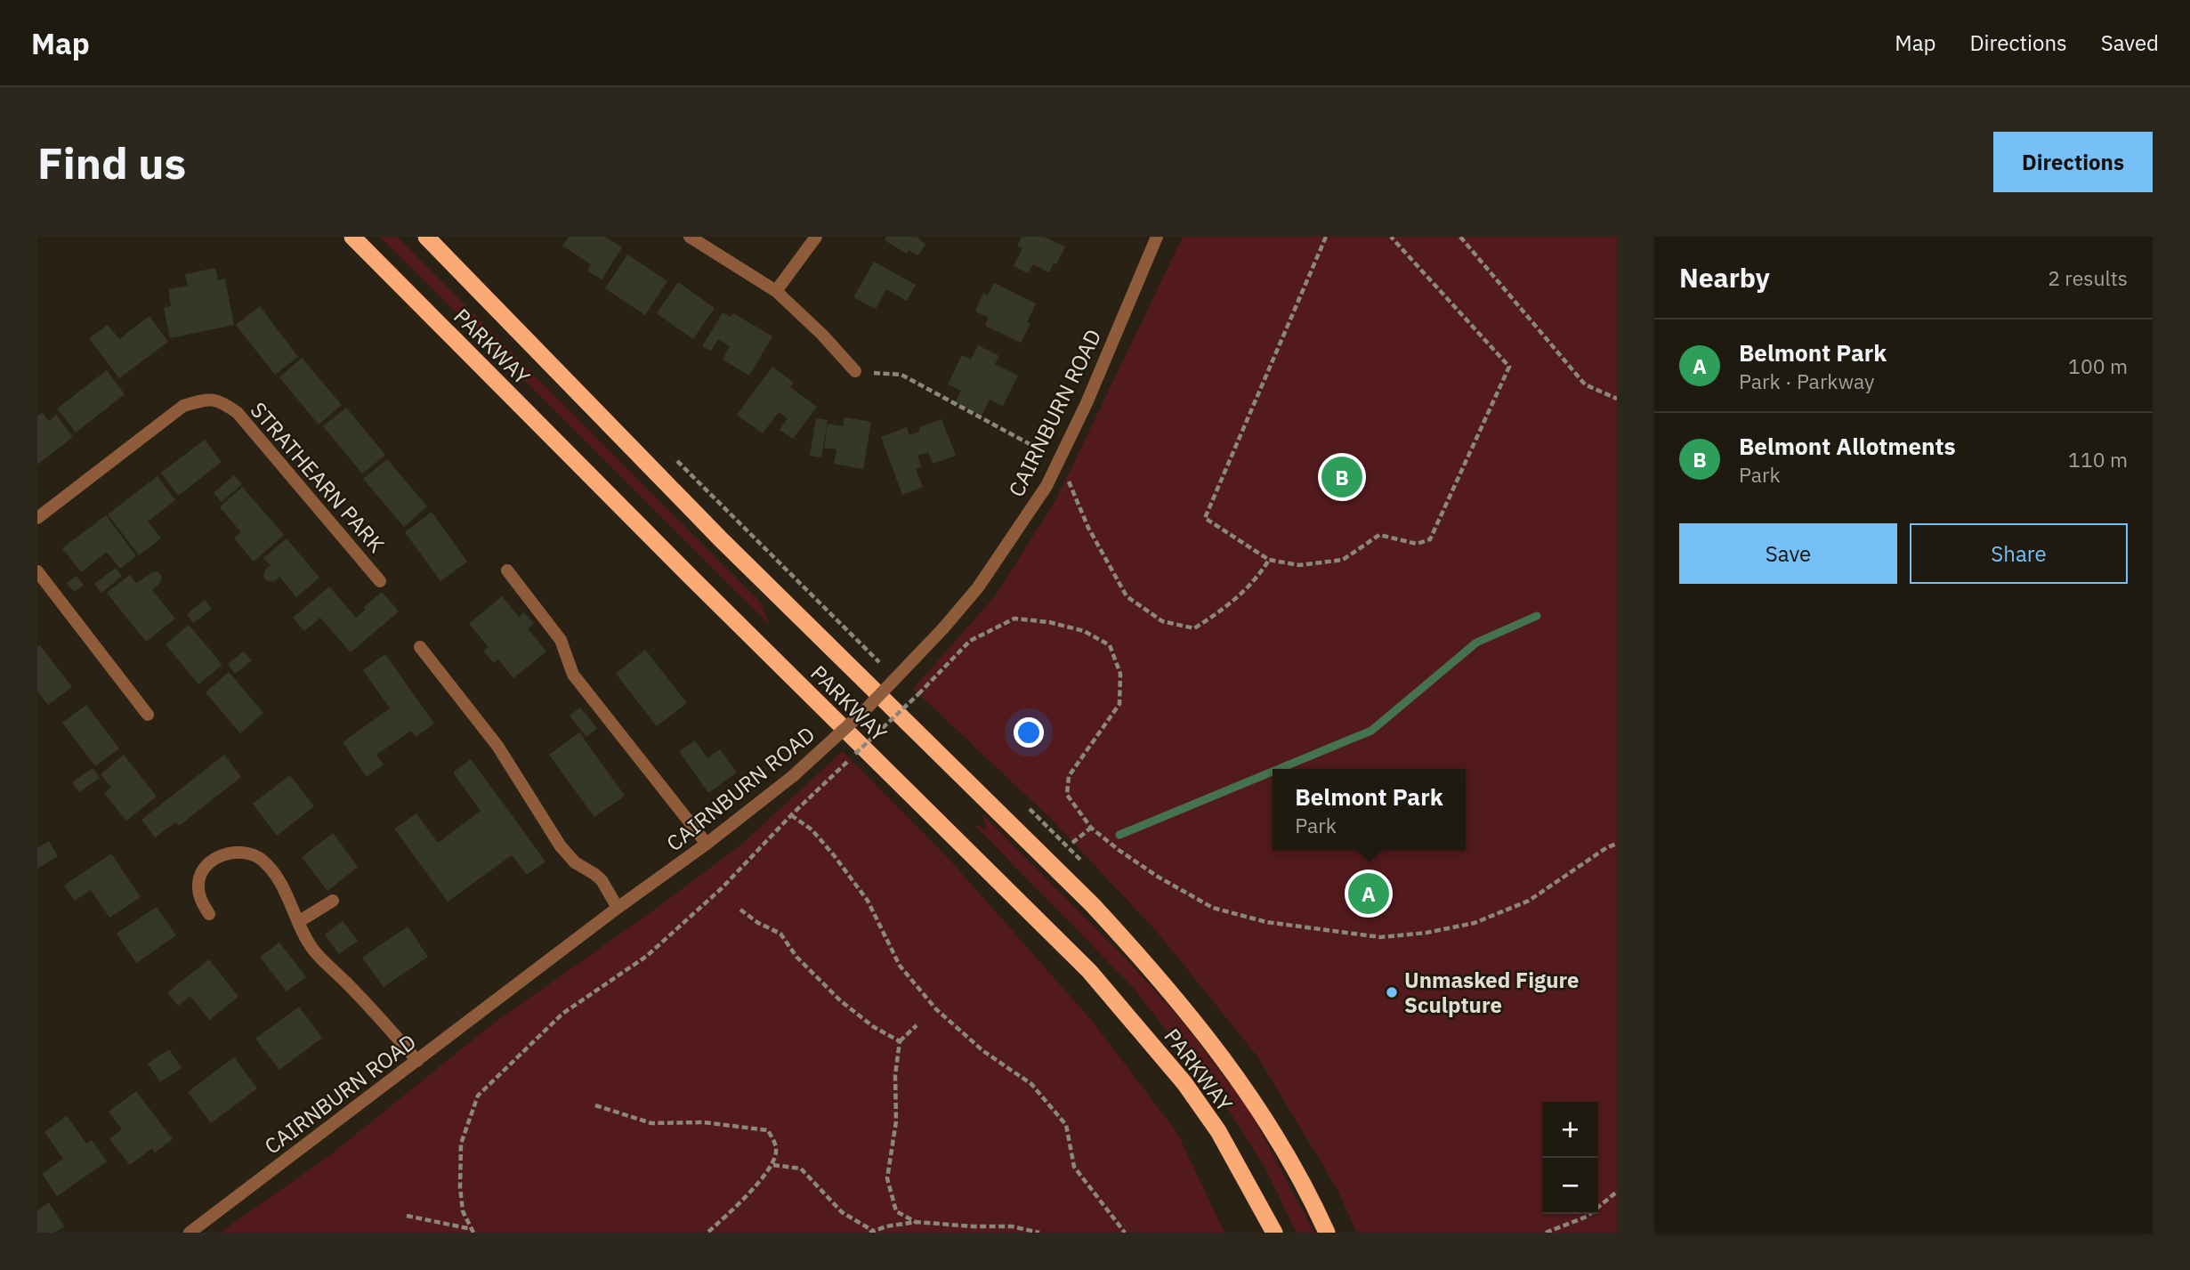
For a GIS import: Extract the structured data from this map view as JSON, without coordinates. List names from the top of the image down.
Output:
{
  "streets": {
    "highway": ["PARKWAY"],
    "street": ["CAIRNBURN ROAD", "STRATHEARN PARK"]
  },
  "places": ["Unmasked Figure Sculpture"],
  "page": {
    "header": "Map",
    "nav": ["Map", "Directions", "Saved"],
    "buttons": [
      "Directions",
      ["Save", "Share"]
    ],
    "title": "Find us",
    "heading": ["Nearby", "2 results"],
    "list": [
      {
        "mark": "A",
        "name": "Belmont Park",
        "note": "Park · Parkway",
        "value": "100 m"
      },
      {
        "mark": "B",
        "name": "Belmont Allotments",
        "note": "Park",
        "value": "110 m"
      }
    ],
    "pins": ["B", "A"],
    "popup": ["Belmont Park", "Park"],
    "map_buttons": ["+", "−"]
  }
}
